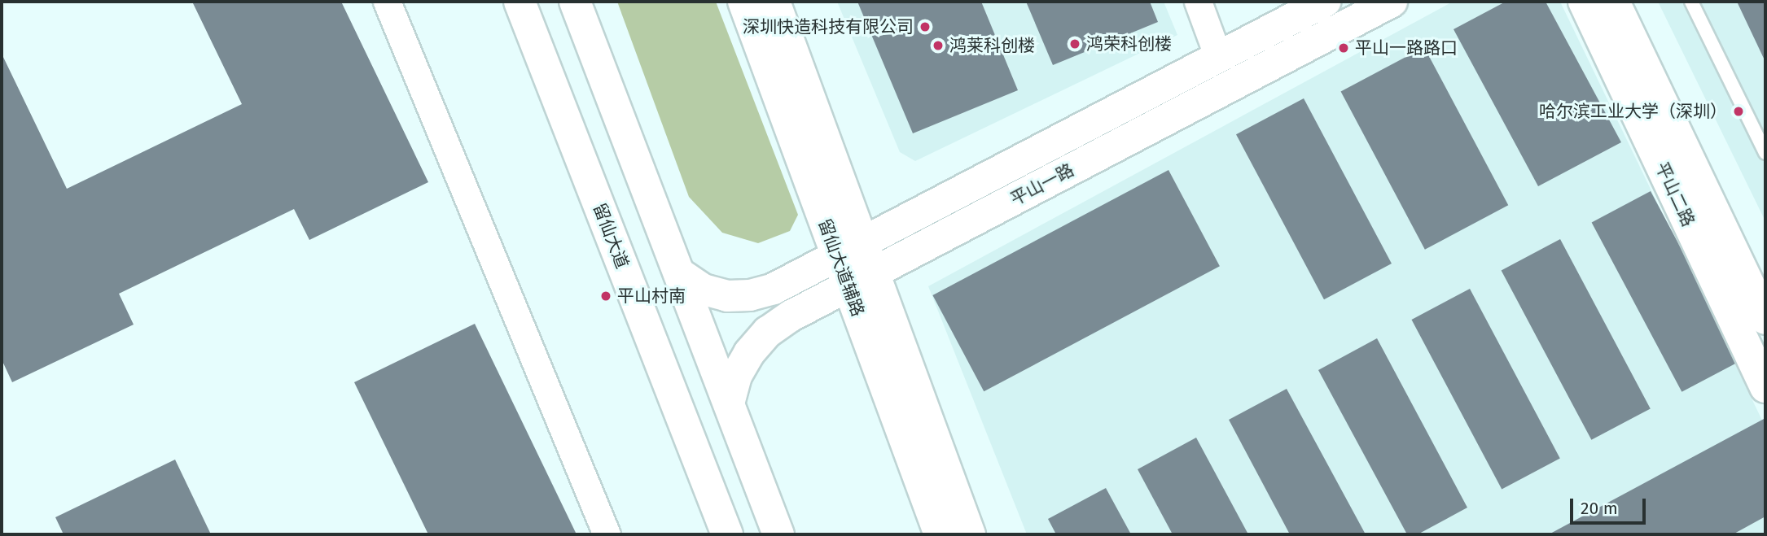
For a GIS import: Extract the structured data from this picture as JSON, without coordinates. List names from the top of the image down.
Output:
{
  "streets": {
    "main road": [
      "平山一路",
      "平山二路",
      "留仙大道",
      "留仙大道辅路"
    ]
  },
  "crossings": [
    ["平山一路", "留仙大道辅路"]
  ],
  "places": [
    "深圳快造科技有限公司",
    "鸿荣科创楼",
    "鸿莱科创楼",
    "平山一路路口",
    "哈尔滨工业大学（深圳）",
    "平山村南"
  ],
  "scale_bar": "20 m"
}
